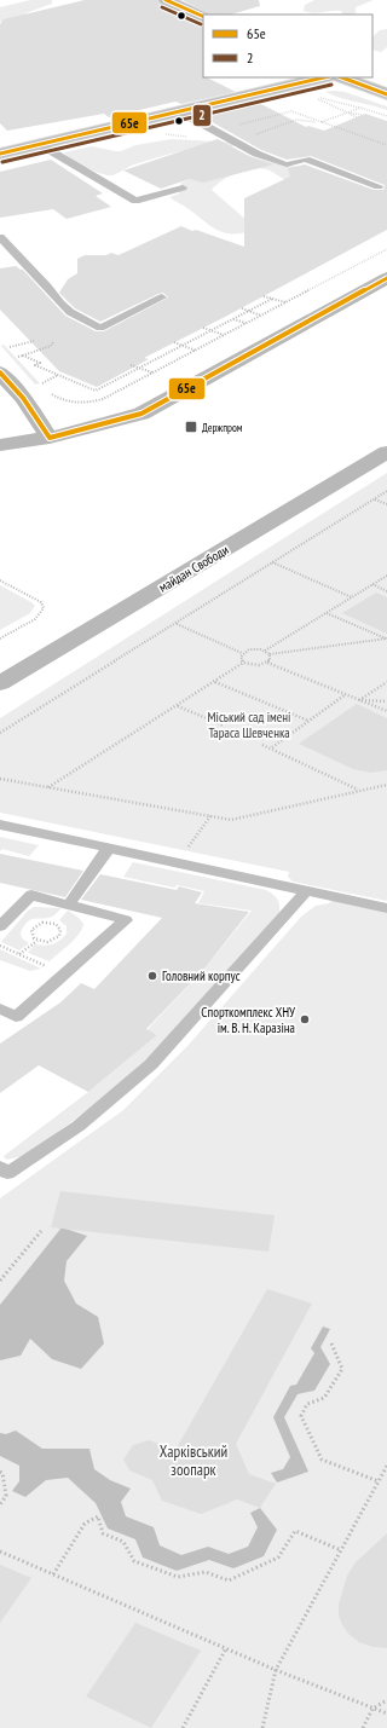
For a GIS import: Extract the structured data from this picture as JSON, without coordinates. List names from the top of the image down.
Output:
{
  "streets": {
    "main road": ["майдан Свободи"]
  },
  "parks": ["Міський сад імені Тараса Шевченка", "Харківський зоопарк"],
  "places": {
    "transit": ["Держпром"],
    "other": ["Головний корпус", "Спорткомплекс ХНУ ім. В. Н. Каразіна"]
  },
  "lines": ["transit line 65е", "transit line 2"],
  "legend": ["65е", "2"]
}
